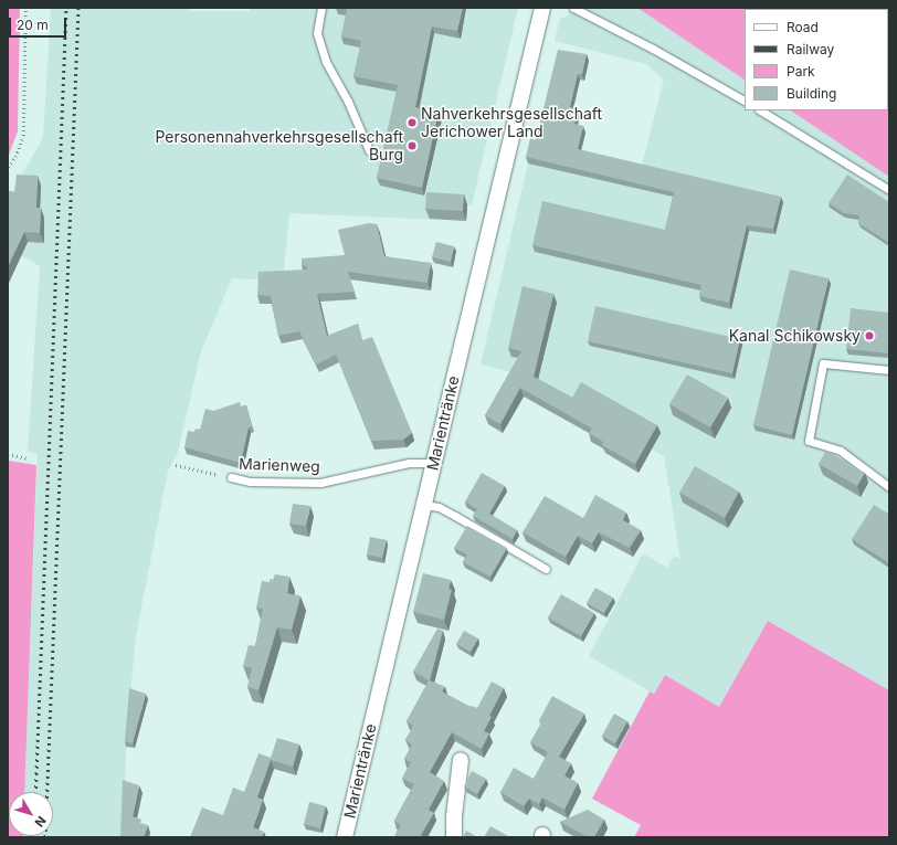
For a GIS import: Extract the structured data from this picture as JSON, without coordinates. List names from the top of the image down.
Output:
{
  "streets": {
    "street": ["Marientränke"],
    "lane": ["Marienweg"]
  },
  "crossings": [
    ["Marientränke", "Marienweg"]
  ],
  "places": ["Nahverkehrsgesellschaft Jerichower Land", "Personennahverkehrsgesellschaft Burg", "Kanal Schikowsky"],
  "legend": [
    "Road",
    "Railway",
    "Park",
    "Building"
  ],
  "scale_bar": "20 m",
  "north": "bottom right"
}
